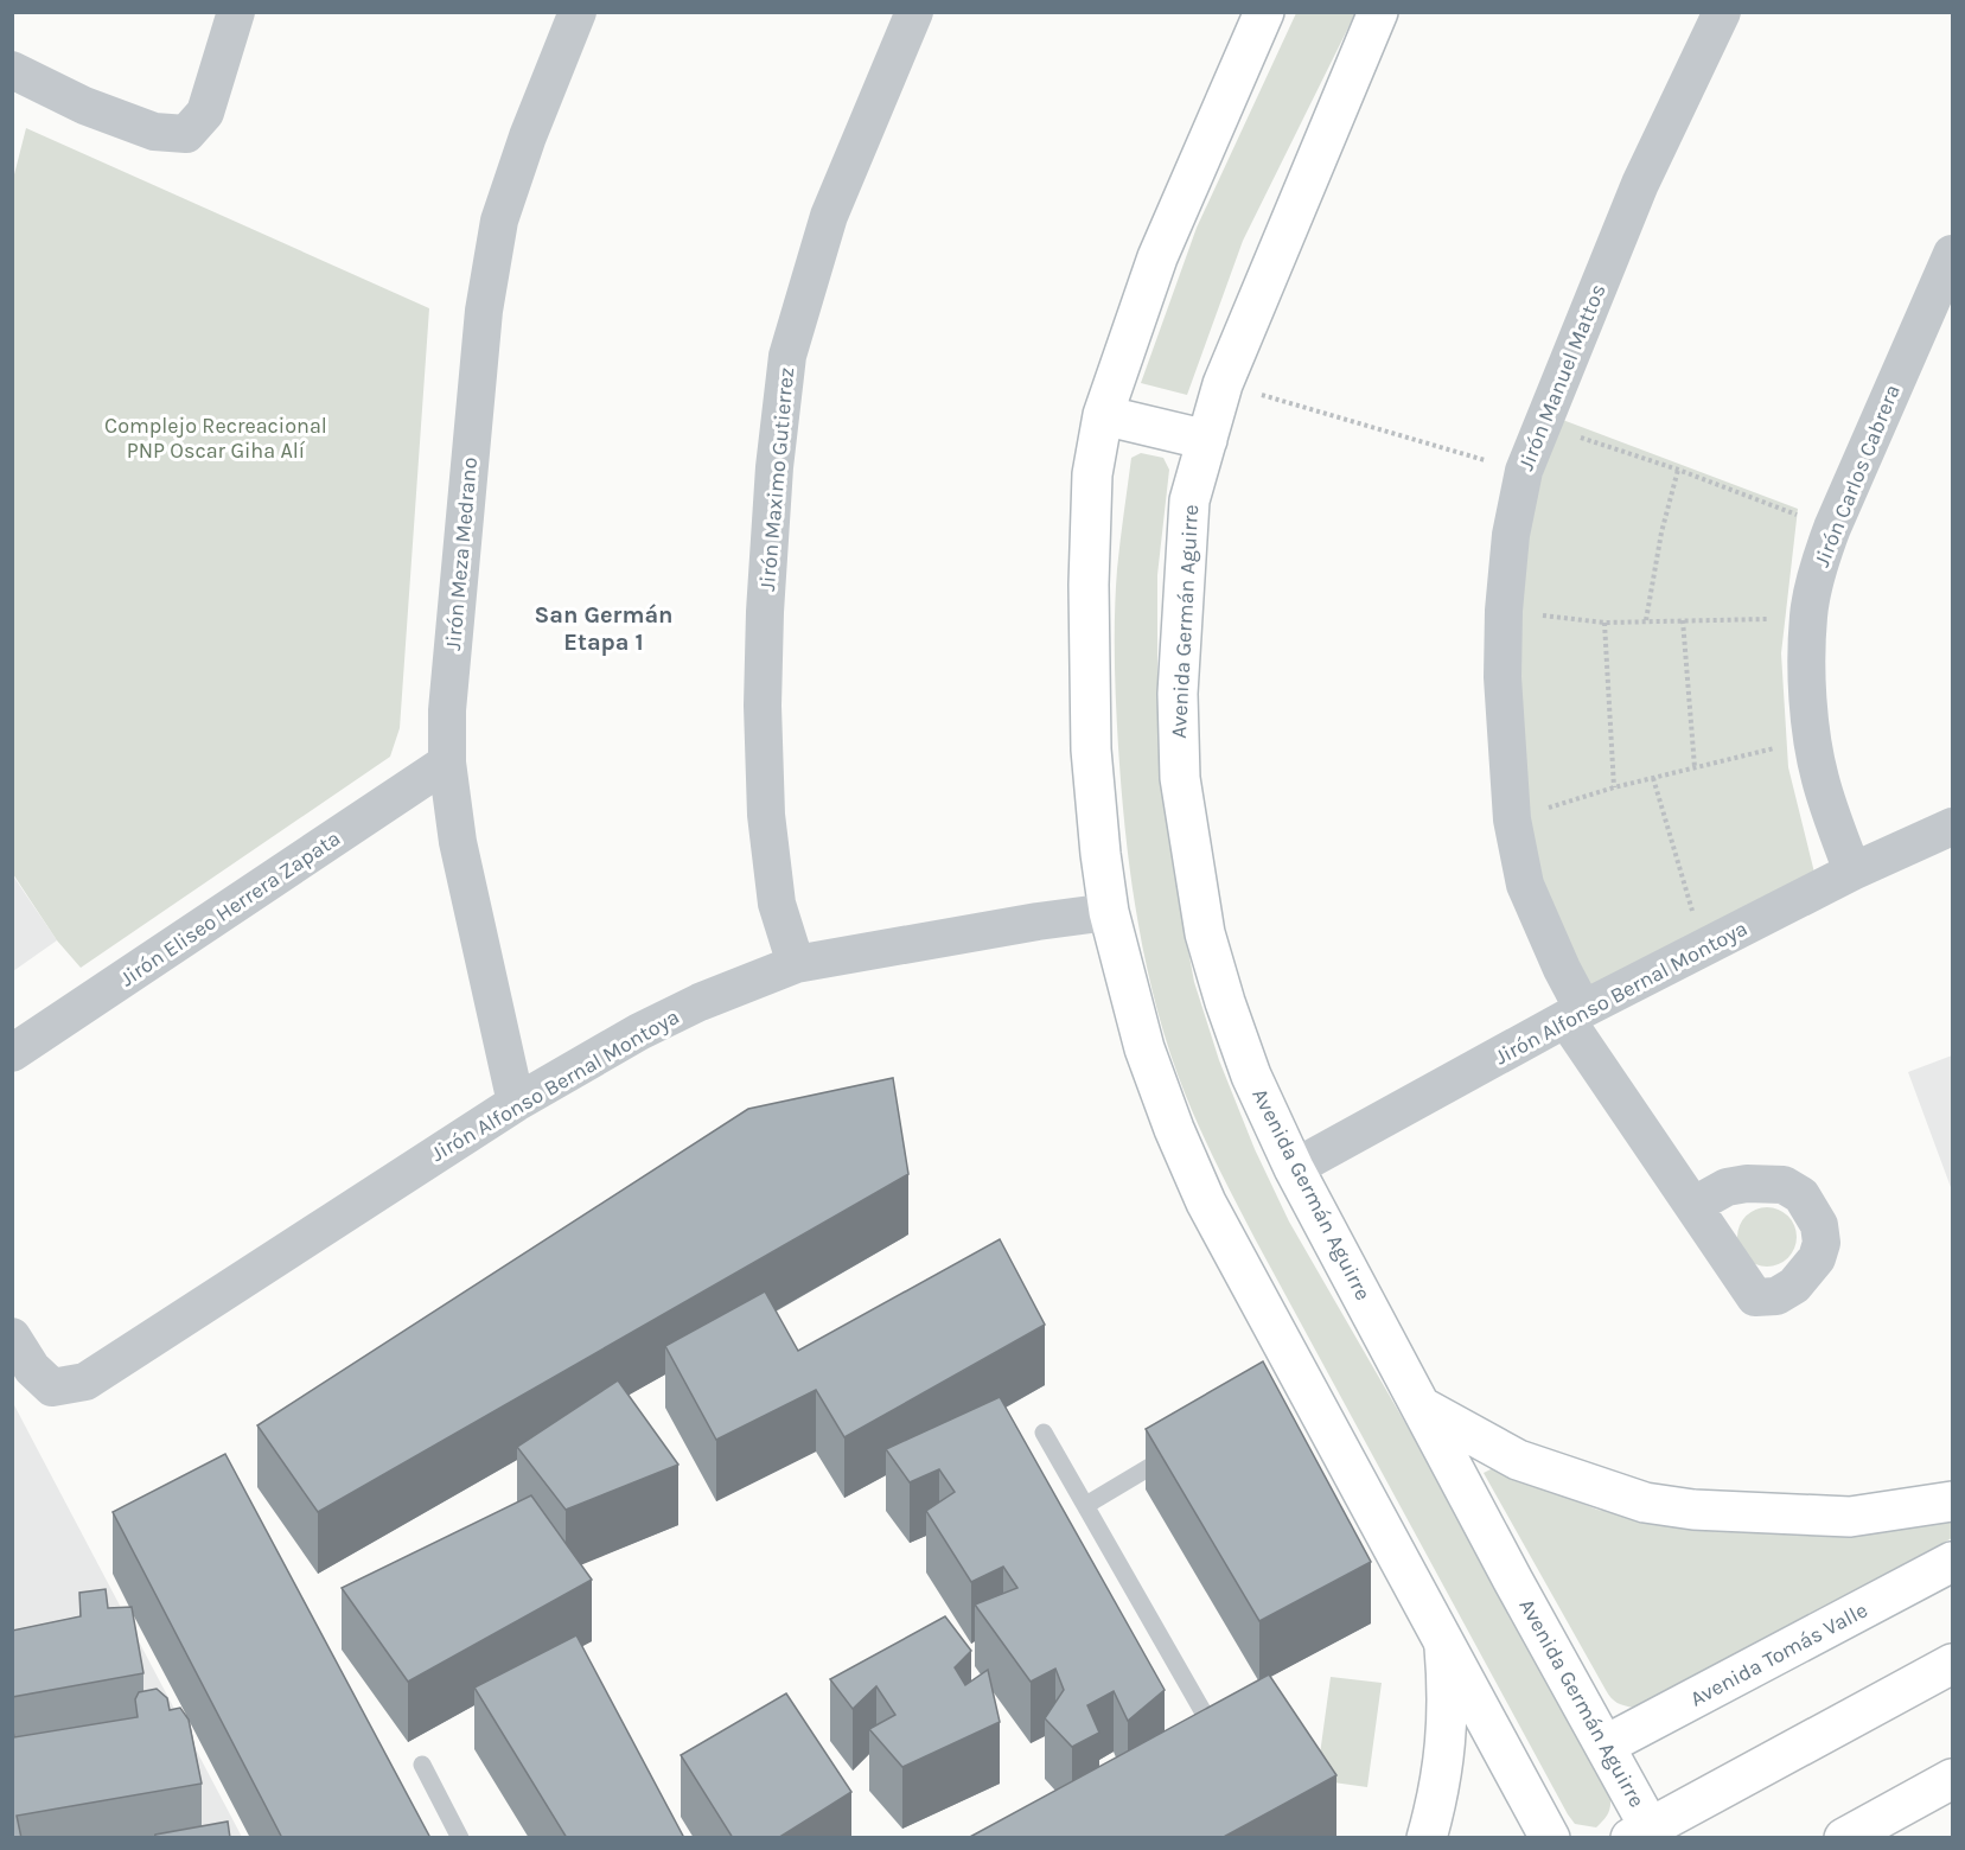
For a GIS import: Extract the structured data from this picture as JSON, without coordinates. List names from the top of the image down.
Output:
{
  "streets": {
    "main road": ["Avenida Germán Aguirre", "Avenida Tomás Valle"],
    "street": [
      "Jirón Manuel Mattos",
      "Jirón Carlos Cabrera",
      "Jirón Maximo Gutierrez",
      "Jirón Meza Medrano",
      "Jirón Eliseo Herrera Zapata",
      "Jirón Alfonso Bernal Montoya"
    ]
  },
  "crossings": [
    ["Jirón Manuel Mattos", "Jirón Alfonso Bernal Montoya"],
    ["Jirón Carlos Cabrera", "Jirón Alfonso Bernal Montoya"],
    ["Jirón Maximo Gutierrez", "Jirón Alfonso Bernal Montoya"],
    ["Jirón Meza Medrano", "Jirón Eliseo Herrera Zapata"],
    ["Jirón Meza Medrano", "Jirón Alfonso Bernal Montoya"],
    ["Avenida Germán Aguirre", "Jirón Alfonso Bernal Montoya"],
    ["Avenida Germán Aguirre", "Avenida Tomás Valle"]
  ],
  "districts": ["San Germán Etapa 1"],
  "parks": ["Complejo Recreacional PNP Oscar Giha Alí"]
}
